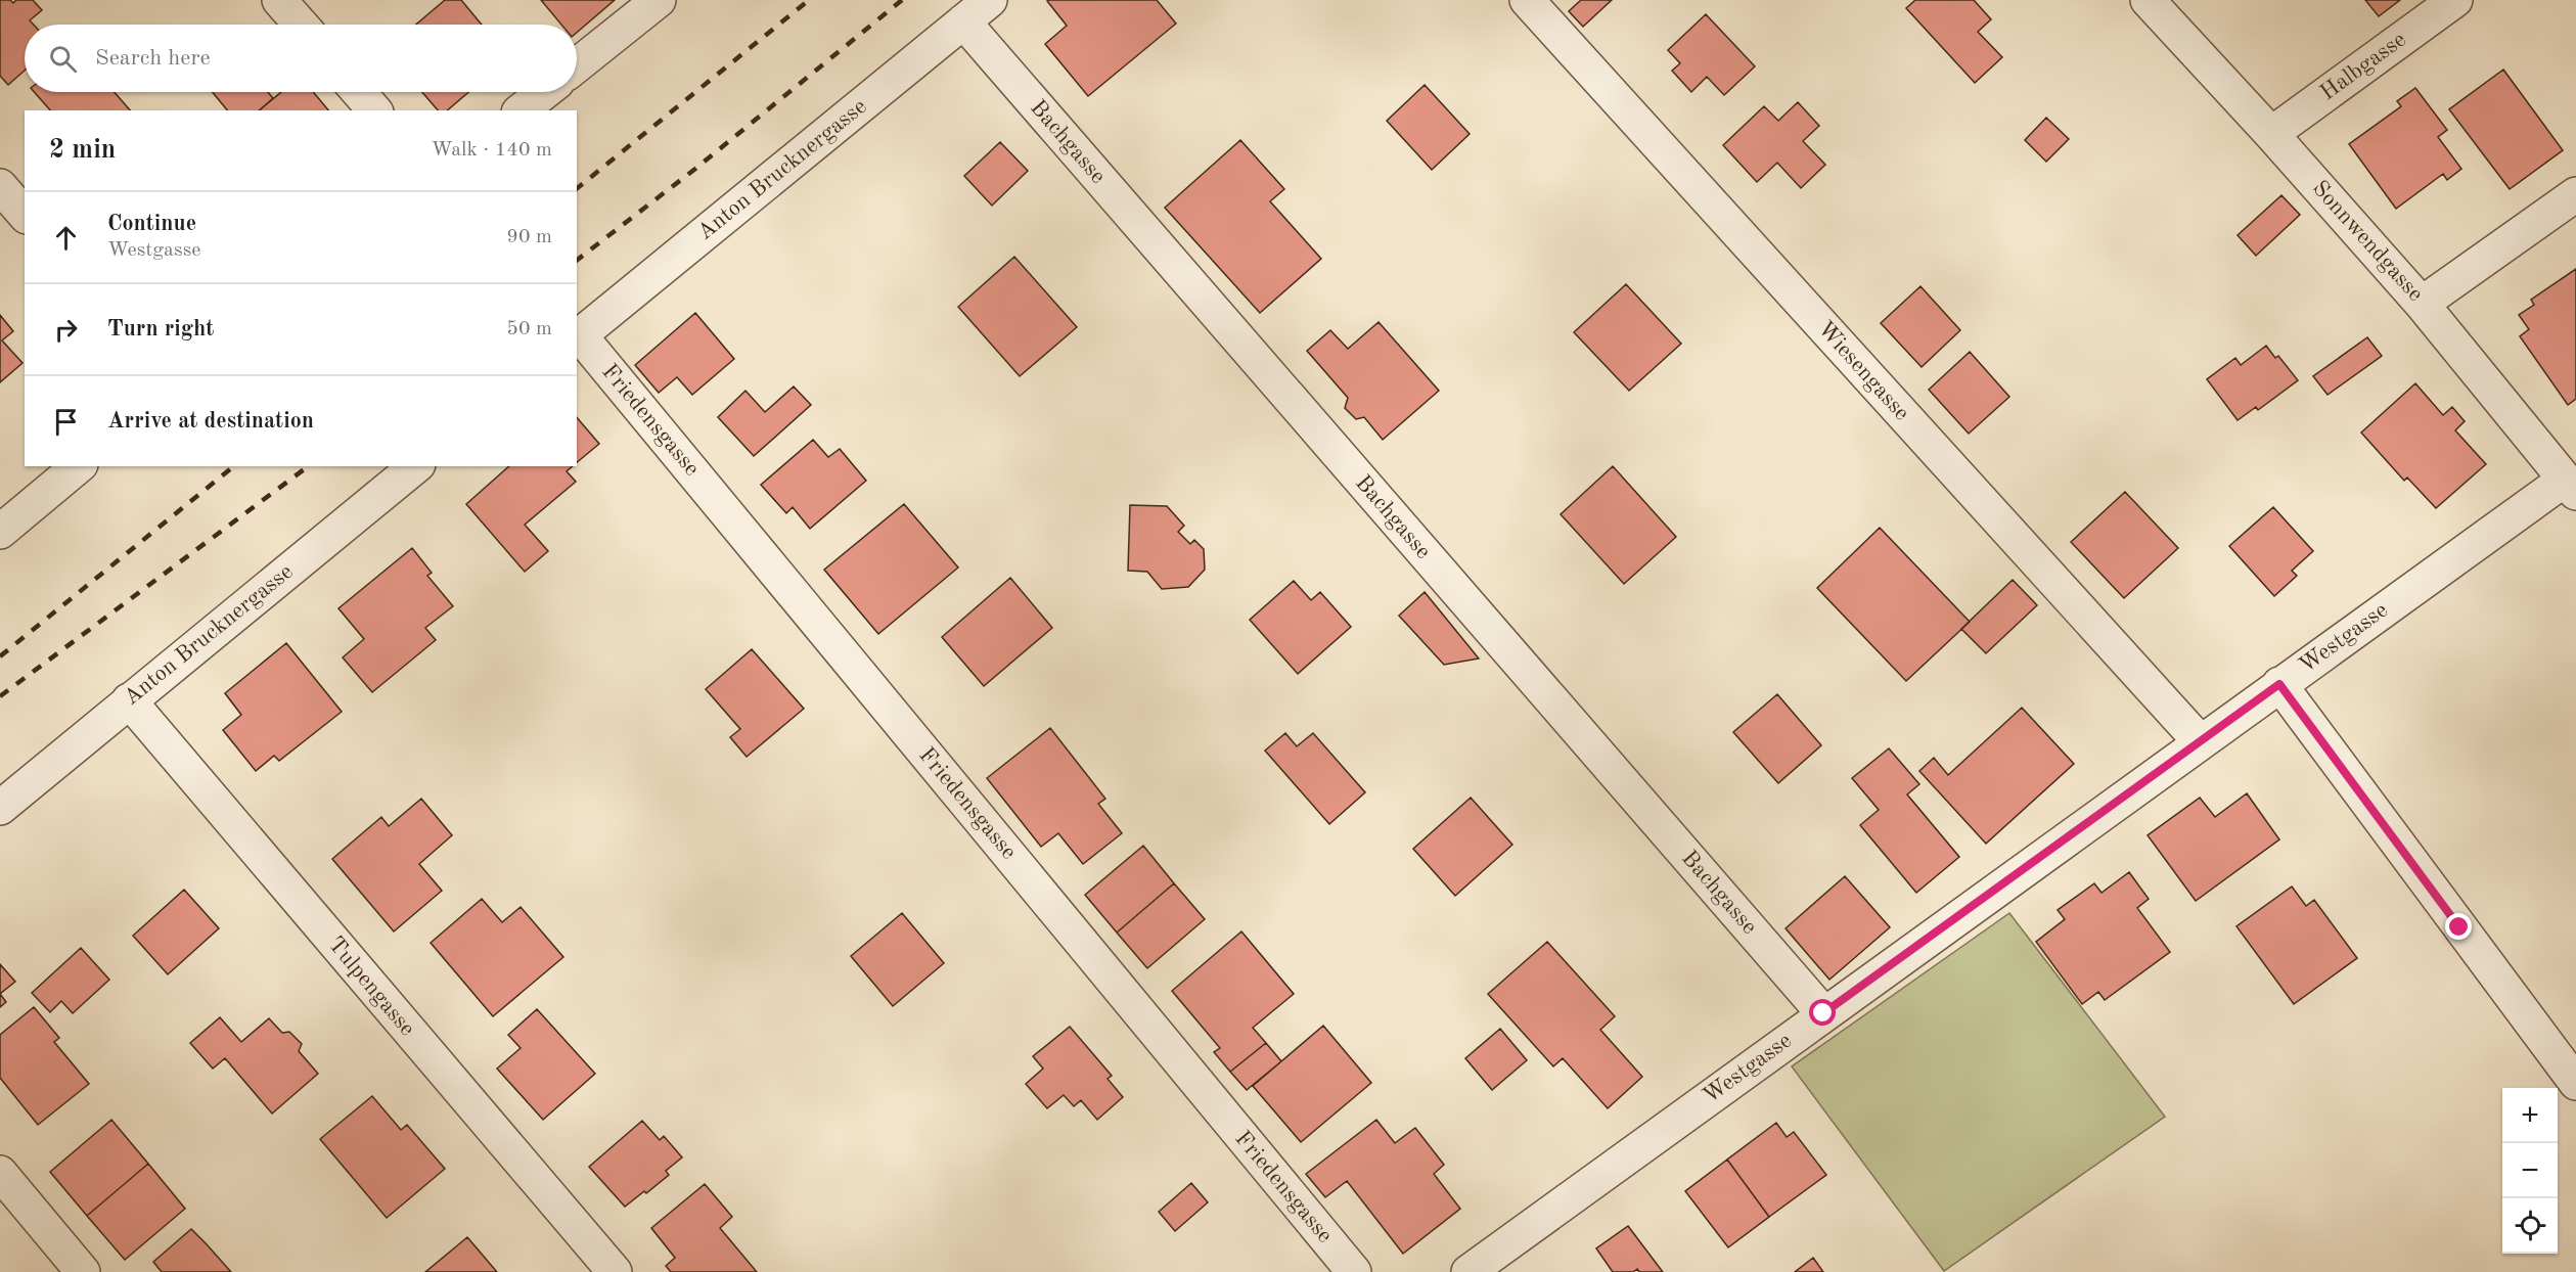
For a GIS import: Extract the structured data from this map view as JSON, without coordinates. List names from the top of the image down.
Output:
{
  "streets": {
    "street": [
      "Halbgasse",
      "Bachgasse",
      "Anton Brucknergasse",
      "Sonnwendgasse",
      "Wiesengasse",
      "Friedensgasse",
      "Westgasse",
      "Tulpengasse"
    ]
  },
  "crossings": [
    ["Halbgasse", "Sonnwendgasse"],
    ["Bachgasse", "Anton Brucknergasse"],
    ["Bachgasse", "Westgasse"],
    ["Anton Brucknergasse", "Friedensgasse"],
    ["Anton Brucknergasse", "Tulpengasse"],
    ["Sonnwendgasse", "Westgasse"],
    ["Wiesengasse", "Westgasse"]
  ],
  "page": {
    "search": "Search here",
    "heading": ["2 min", "Walk · 140 m"],
    "list": [
      ["Continue", "Westgasse", "90 m"],
      ["Turn right", "50 m"],
      "Arrive at destination"
    ],
    "map_buttons": ["+", "−"]
  }
}
